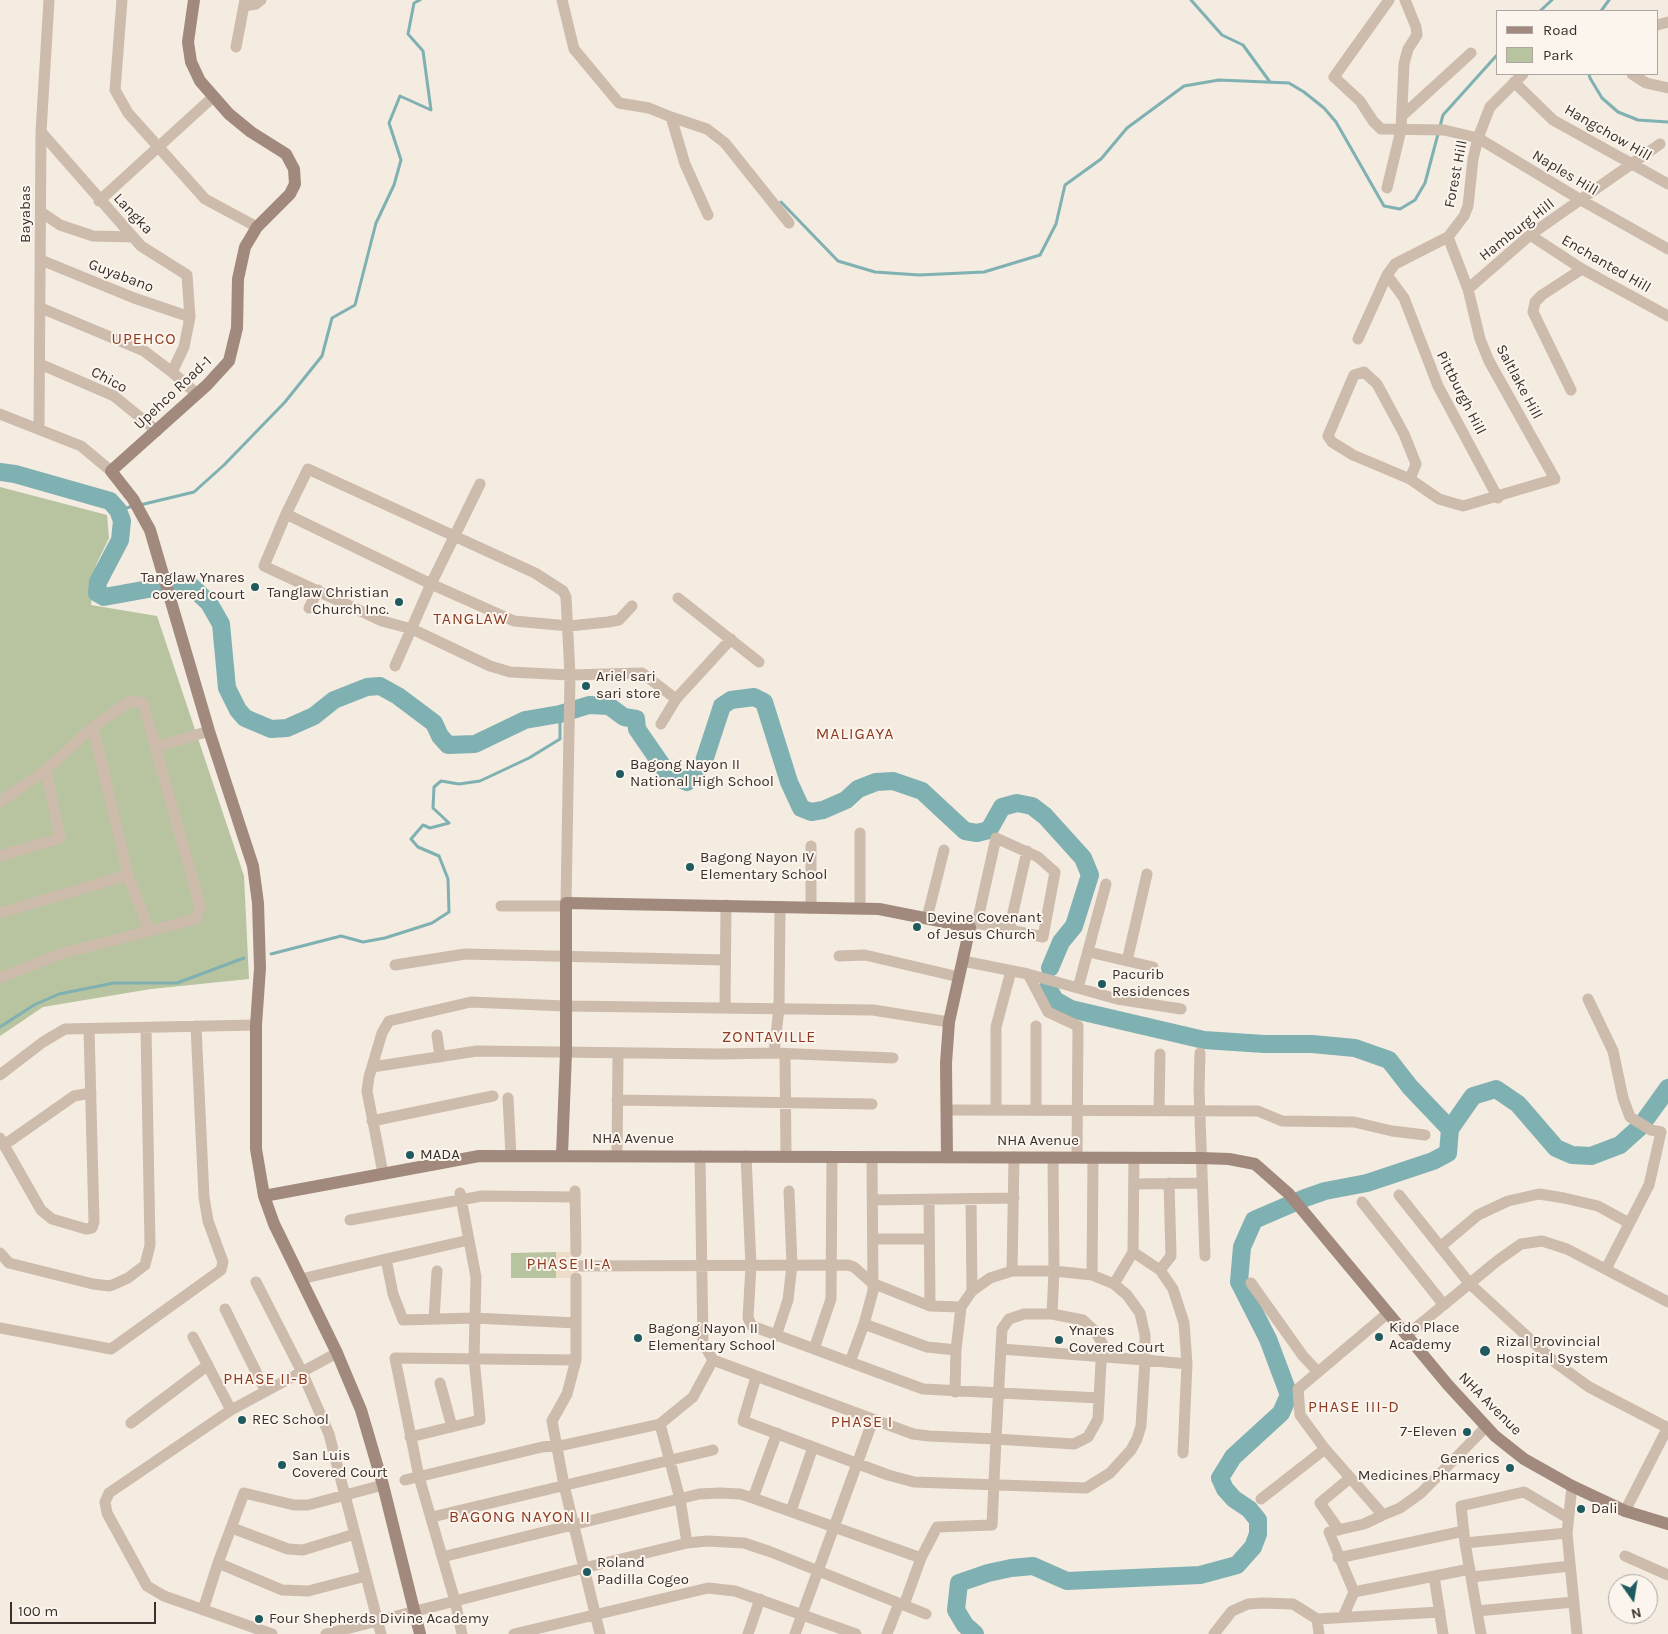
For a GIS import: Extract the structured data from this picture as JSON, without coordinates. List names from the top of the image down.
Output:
{
  "streets": {
    "street": [
      "Hangchow Hill",
      "Naples Hill",
      "Forest Hill",
      "Bayabas",
      "Langka",
      "Hamburg Hill",
      "Enchanted Hill",
      "Guyabano",
      "Chico",
      "Saltlake Hill",
      "Upehco Road-1",
      "Pittburgh Hill",
      "NHA Avenue"
    ]
  },
  "crossings": [
    ["Hangchow Hill", "Forest Hill"],
    ["Hangchow Hill", "Hamburg Hill"],
    ["Naples Hill", "Forest Hill"],
    ["Naples Hill", "Hamburg Hill"],
    ["Forest Hill", "Saltlake Hill"],
    ["Forest Hill", "Pittburgh Hill"],
    ["Bayabas", "Langka"],
    ["Bayabas", "Guyabano"],
    ["Bayabas", "Chico"],
    ["Langka", "Guyabano"],
    ["Hamburg Hill", "Enchanted Hill"],
    ["Hamburg Hill", "Saltlake Hill"],
    ["Chico", "Upehco Road-1"],
    ["Saltlake Hill", "Pittburgh Hill"]
  ],
  "districts": [
    "UPEHCO",
    "TANGLAW",
    "MALIGAYA",
    "ZONTAVILLE",
    "PHASE II-A",
    "PHASE II-B",
    "PHASE III-D",
    "PHASE I",
    "BAGONG NAYON II"
  ],
  "places": [
    "Tanglaw Ynares covered court",
    "Tanglaw Christian Church Inc.",
    "Ariel sari sari store",
    "Bagong Nayon II National High School",
    "Bagong Nayon IV Elementary School",
    "Devine Covenant of Jesus Church",
    "Pacurib Residences",
    "MADA",
    "Kido Place Academy",
    "Bagong Nayon II Elementary School",
    "Ynares Covered Court",
    "Rizal Provincial Hospital System",
    "REC School",
    "7-Eleven",
    "San Luis Covered Court",
    "Generics Medicines Pharmacy",
    "Dali",
    "Roland Padilla Cogeo",
    "Four Shepherds Divine Academy"
  ],
  "legend": ["Road", "Park"],
  "scale_bar": "100 m",
  "north": "bottom"
}
